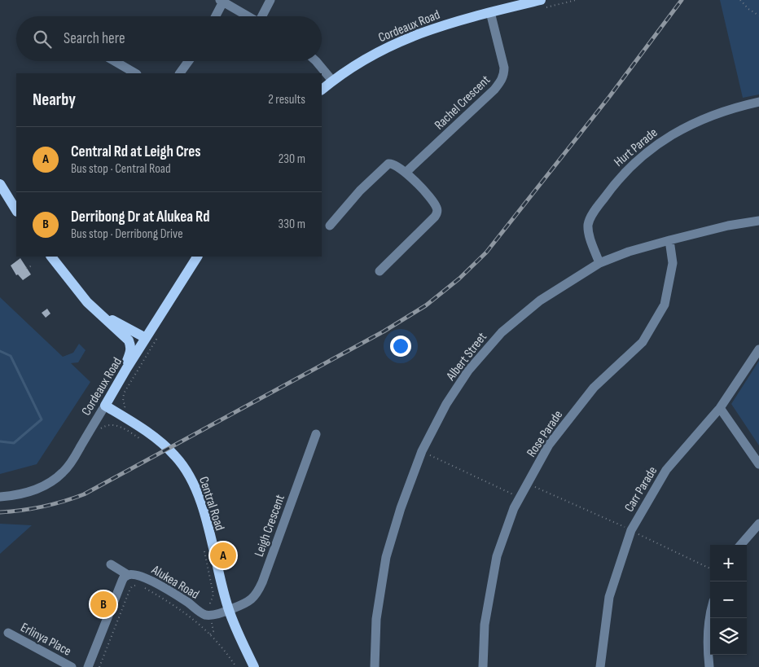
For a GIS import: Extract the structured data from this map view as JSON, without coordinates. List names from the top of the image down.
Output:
{
  "streets": {
    "main road": ["Cordeaux Road", "Central Road"],
    "street": [
      "Rachel Crescent",
      "Hurt Parade",
      "Albert Street",
      "Rose Parade",
      "Carr Parade",
      "Leigh Crescent",
      "Alukea Road",
      "Erlinya Place"
    ]
  },
  "crossings": [
    ["Cordeaux Road", "Rachel Crescent"],
    ["Cordeaux Road", "Central Road"],
    ["Hurt Parade", "Albert Street"],
    ["Albert Street", "Rose Parade"],
    ["Central Road", "Leigh Crescent"]
  ],
  "page": {
    "search": "Search here",
    "heading": ["Nearby", "2 results"],
    "list": [
      {
        "mark": "A",
        "name": "Central Rd at Leigh Cres",
        "note": "Bus stop · Central Road",
        "value": "230 m"
      },
      {
        "mark": "B",
        "name": "Derribong Dr at Alukea Rd",
        "note": "Bus stop · Derribong Drive",
        "value": "330 m"
      }
    ],
    "pins": ["A", "B"],
    "map_buttons": ["+", "−"]
  }
}
